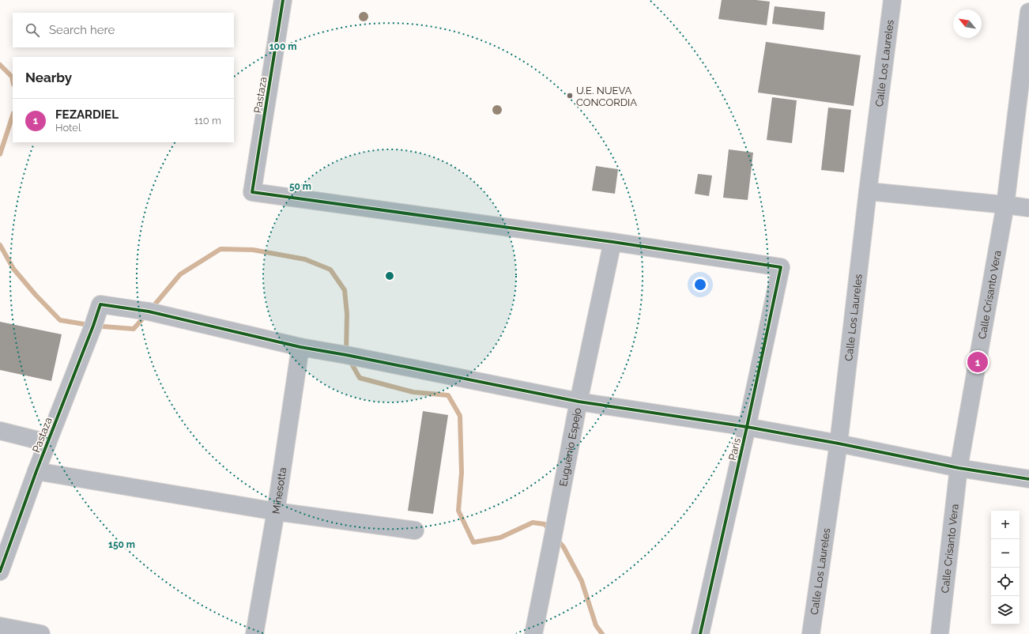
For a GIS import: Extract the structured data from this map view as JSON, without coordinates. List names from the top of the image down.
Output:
{
  "streets": {
    "street": [
      "Calle Los Laureles",
      "Pastaza",
      "Calle Crisanto Vera",
      "Euguenio Espejo",
      "Paris",
      "Minesotta"
    ]
  },
  "crossings": [
    ["Pastaza", "Euguenio Espejo"],
    ["Pastaza", "Paris"],
    ["Pastaza", "Minesotta"],
    ["Euguenio Espejo", "Paris"]
  ],
  "places": ["U.E. NUEVA CONCORDIA"],
  "north": "top left",
  "page": {
    "search": "Search here",
    "heading": "Nearby",
    "list": [
      {
        "mark": "1",
        "name": "FEZARDIEL",
        "note": "Hotel",
        "value": "110 m"
      }
    ],
    "pins": "1",
    "map_buttons": ["+", "−"]
  },
  "rings": ["100 m", "50 m", "150 m"]
}
